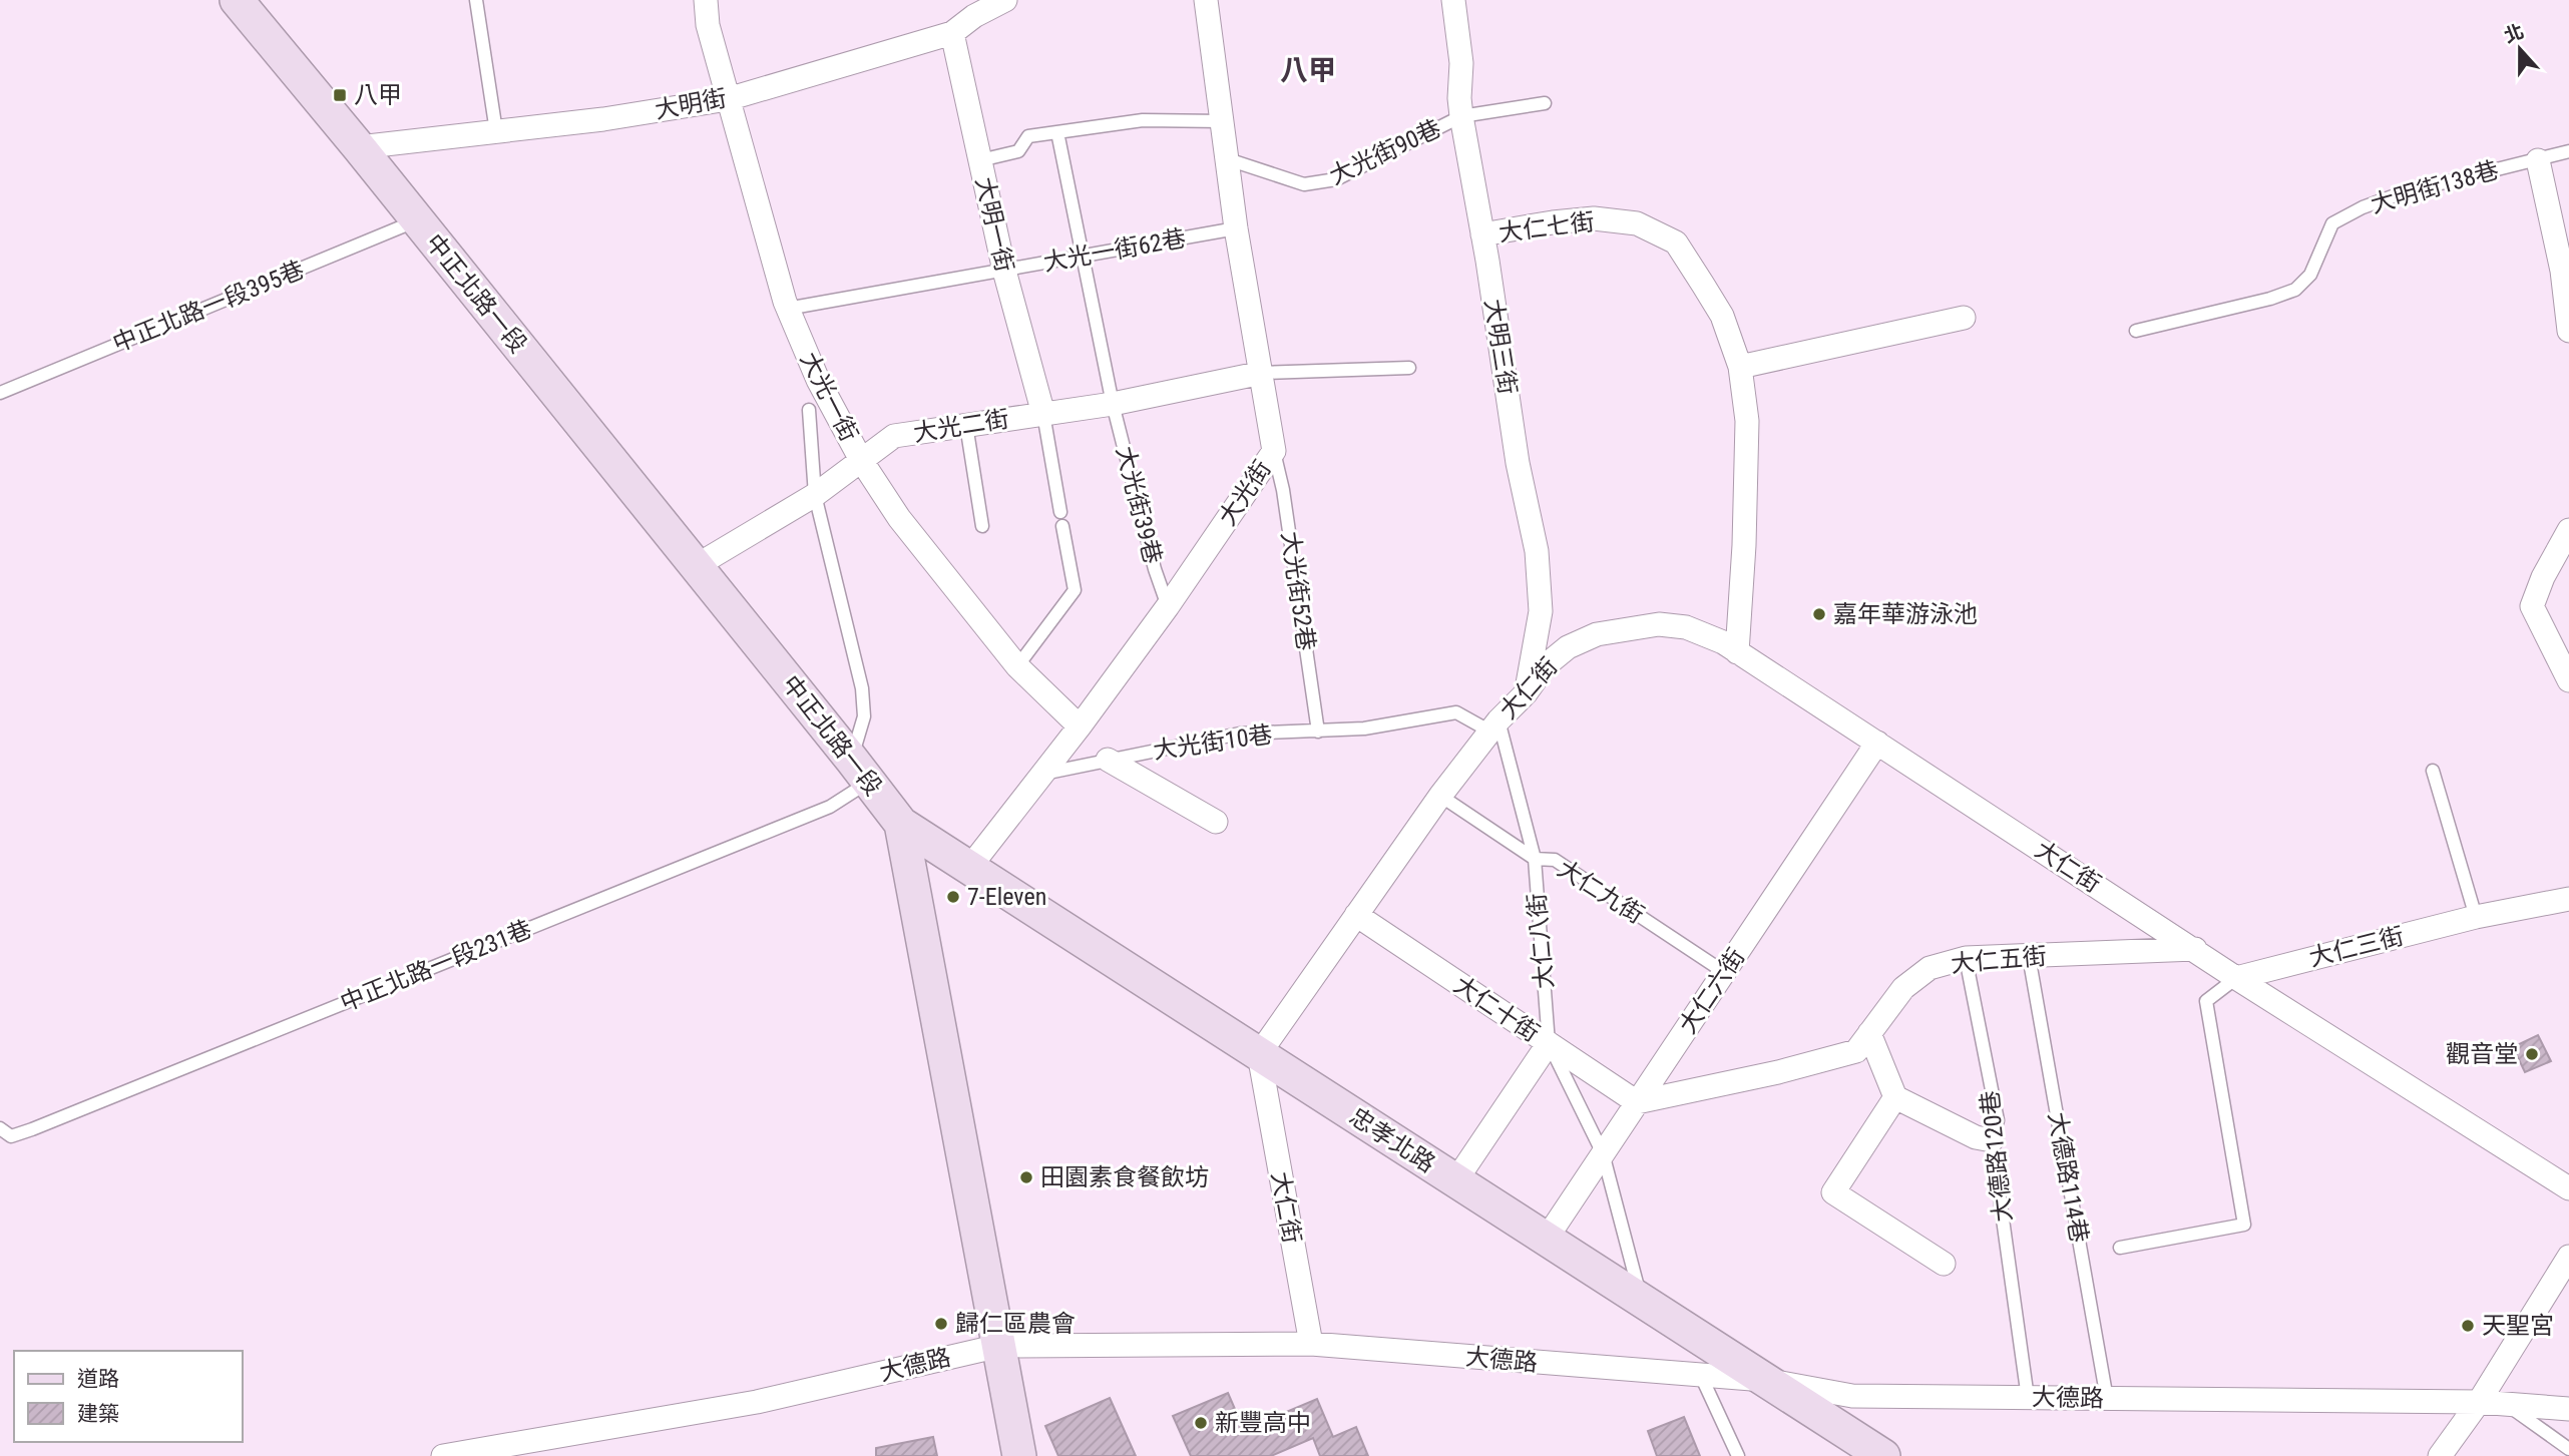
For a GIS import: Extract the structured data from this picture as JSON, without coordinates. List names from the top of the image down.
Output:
{
  "streets": {
    "main road": ["中正北路一段", "忠孝北路"],
    "street": [
      "大明街",
      "大明一街",
      "大仁七街",
      "大明三街",
      "大光一街",
      "大光二街",
      "大光街",
      "大仁街",
      "大光街10巷",
      "大仁三街",
      "大仁五街",
      "大仁六街",
      "大仁十街",
      "大德路"
    ],
    "lane": [
      "大光街90巷",
      "大明街138巷",
      "大光一街62巷",
      "中正北路一段395巷",
      "大光街39巷",
      "大光街52巷",
      "大仁九街",
      "大仁八街",
      "中正北路一段231巷",
      "大德路120巷",
      "大德路114巷"
    ]
  },
  "crossings": [
    ["大明街", "大明一街"],
    ["大明街", "中正北路一段"],
    ["大明街", "大光一街"],
    ["大光街90巷", "大明三街"],
    ["大光街90巷", "大光街"],
    ["大明一街", "大光一街62巷"],
    ["大明一街", "大光二街"],
    ["大仁七街", "大明三街"],
    ["大仁七街", "大仁街"],
    ["大光一街62巷", "大光一街"],
    ["大光一街62巷", "大光街"],
    ["大光一街62巷", "大光街39巷"],
    ["中正北路一段", "中正北路一段395巷"],
    ["中正北路一段", "大光二街"],
    ["中正北路一段", "中正北路一段231巷"],
    ["中正北路一段", "忠孝北路"],
    ["中正北路一段", "大德路"],
    ["大明三街", "大仁街"],
    ["大光一街", "大光二街"],
    ["大光一街", "大光街"],
    ["大光二街", "大光街"],
    ["大光二街", "大光街39巷"],
    ["大光街", "大光街39巷"],
    ["大光街", "大光街52巷"],
    ["大光街", "大光街10巷"],
    ["大光街", "忠孝北路"],
    ["大光街52巷", "大光街10巷"],
    ["大仁街", "大光街10巷"],
    ["大仁街", "大仁九街"],
    ["大仁街", "大仁八街"],
    ["大仁街", "大仁三街"],
    ["大仁街", "大仁五街"],
    ["大仁街", "大仁六街"],
    ["大仁街", "大仁十街"],
    ["大仁街", "忠孝北路"],
    ["大仁街", "大德路"],
    ["大光街10巷", "大仁八街"],
    ["大仁九街", "大仁八街"],
    ["大仁九街", "大仁六街"],
    ["大仁八街", "大仁六街"],
    ["大仁八街", "大仁十街"],
    ["大仁八街", "忠孝北路"],
    ["大仁五街", "大仁六街"],
    ["大仁五街", "大仁十街"],
    ["大仁五街", "大德路120巷"],
    ["大仁五街", "大德路114巷"],
    ["大仁六街", "大仁十街"],
    ["大仁六街", "忠孝北路"],
    ["忠孝北路", "大德路"],
    ["大德路120巷", "大德路"],
    ["大德路114巷", "大德路"]
  ],
  "districts": ["八甲"],
  "places": {
    "transit": ["八甲"],
    "other": [
      "嘉年華游泳池",
      "7-Eleven",
      "觀音堂",
      "田園素食餐飲坊",
      "歸仁區農會",
      "天聖宮",
      "新豐高中"
    ]
  },
  "legend": ["道路", "建築"],
  "north": "top"
}
